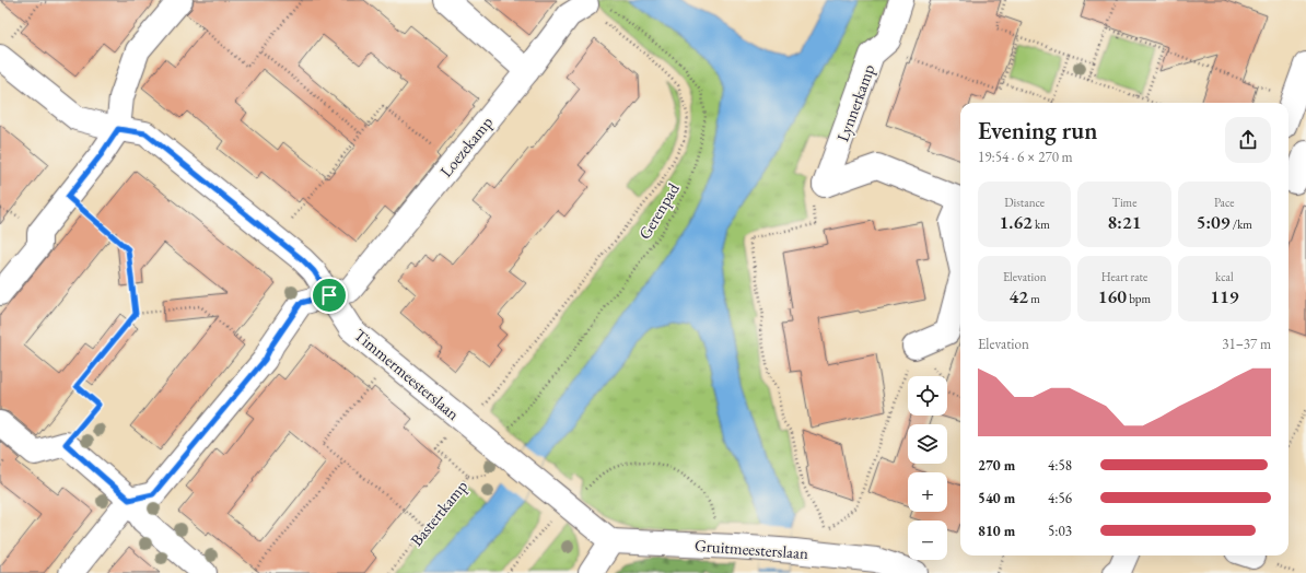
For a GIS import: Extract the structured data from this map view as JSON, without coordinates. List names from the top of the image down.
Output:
{
  "streets": {
    "street": [
      "Lynnerkamp",
      "Loezekamp",
      "Timmermeesterslaan",
      "Gruitmeesterslaan"
    ],
    "path": ["Gerenpad", "Bastertkamp"]
  },
  "crossings": [
    ["Loezekamp", "Gerenpad"],
    ["Loezekamp", "Timmermeesterslaan"],
    ["Gerenpad", "Timmermeesterslaan"],
    ["Gerenpad", "Bastertkamp"],
    ["Timmermeesterslaan", "Bastertkamp"],
    ["Timmermeesterslaan", "Gruitmeesterslaan"]
  ],
  "page": {
    "heading": ["Evening run", "19:54 · 6 × 270 m"],
    "stats": [
      ["Distance", "1.62 km"],
      ["Time", "8:21"],
      ["Pace", "5:09 /km"],
      ["Elevation", "42 m"],
      ["Heart rate", "160 bpm"],
      ["kcal", "119"]
    ],
    "chart": ["Elevation", "31–37 m"],
    "map_buttons": ["+", "−"],
    "list": [
      {
        "name": "270 m",
        "note": "4:58"
      },
      {
        "name": "540 m",
        "note": "4:56"
      },
      {
        "name": "810 m",
        "note": "5:03"
      }
    ]
  }
}
